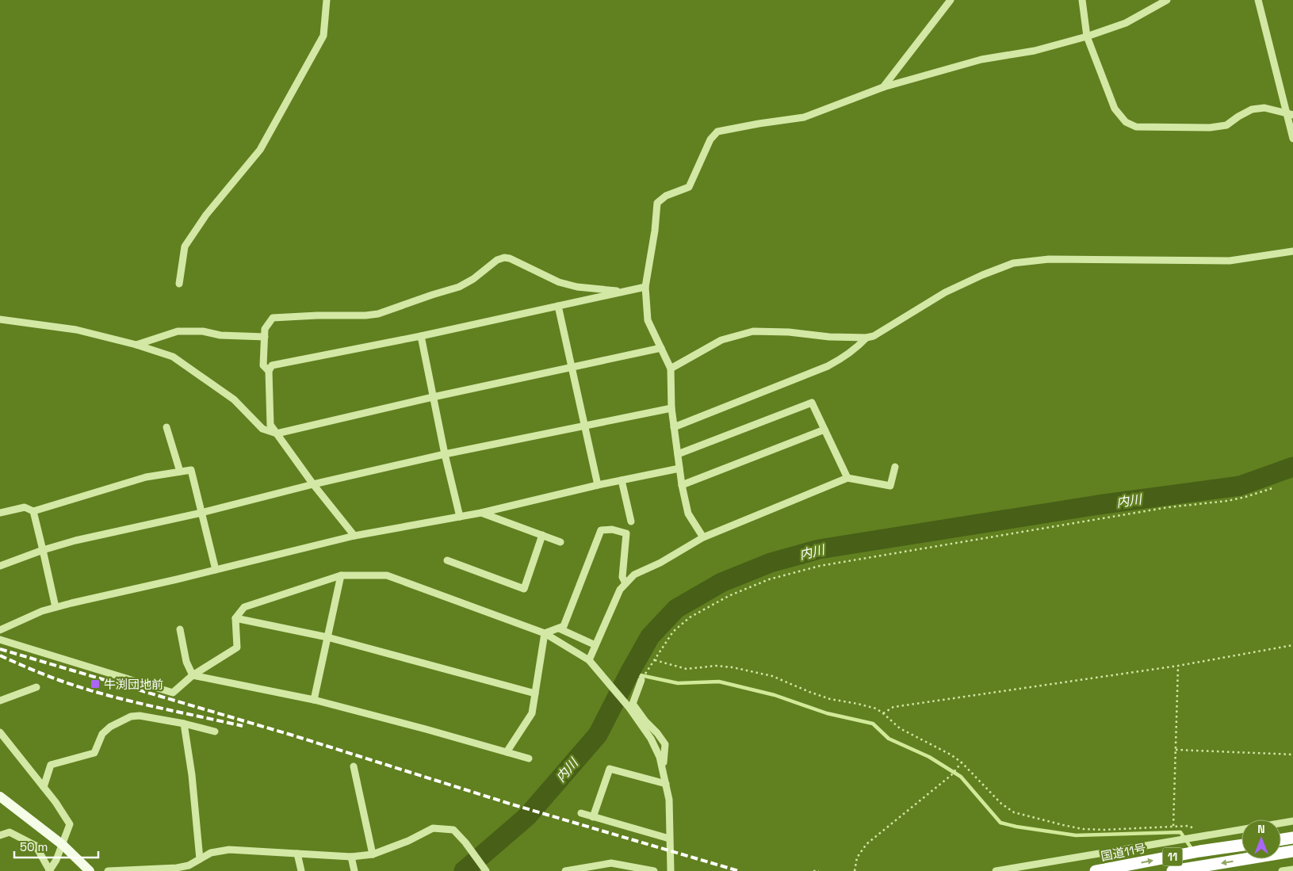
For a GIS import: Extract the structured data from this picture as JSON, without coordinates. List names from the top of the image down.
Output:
{
  "streets": {
    "highway": ["国道11号", "11"]
  },
  "water": ["内川"],
  "places": {
    "transit": ["牛渕団地前"]
  },
  "scale_bar": "50 m",
  "north": "top"
}
